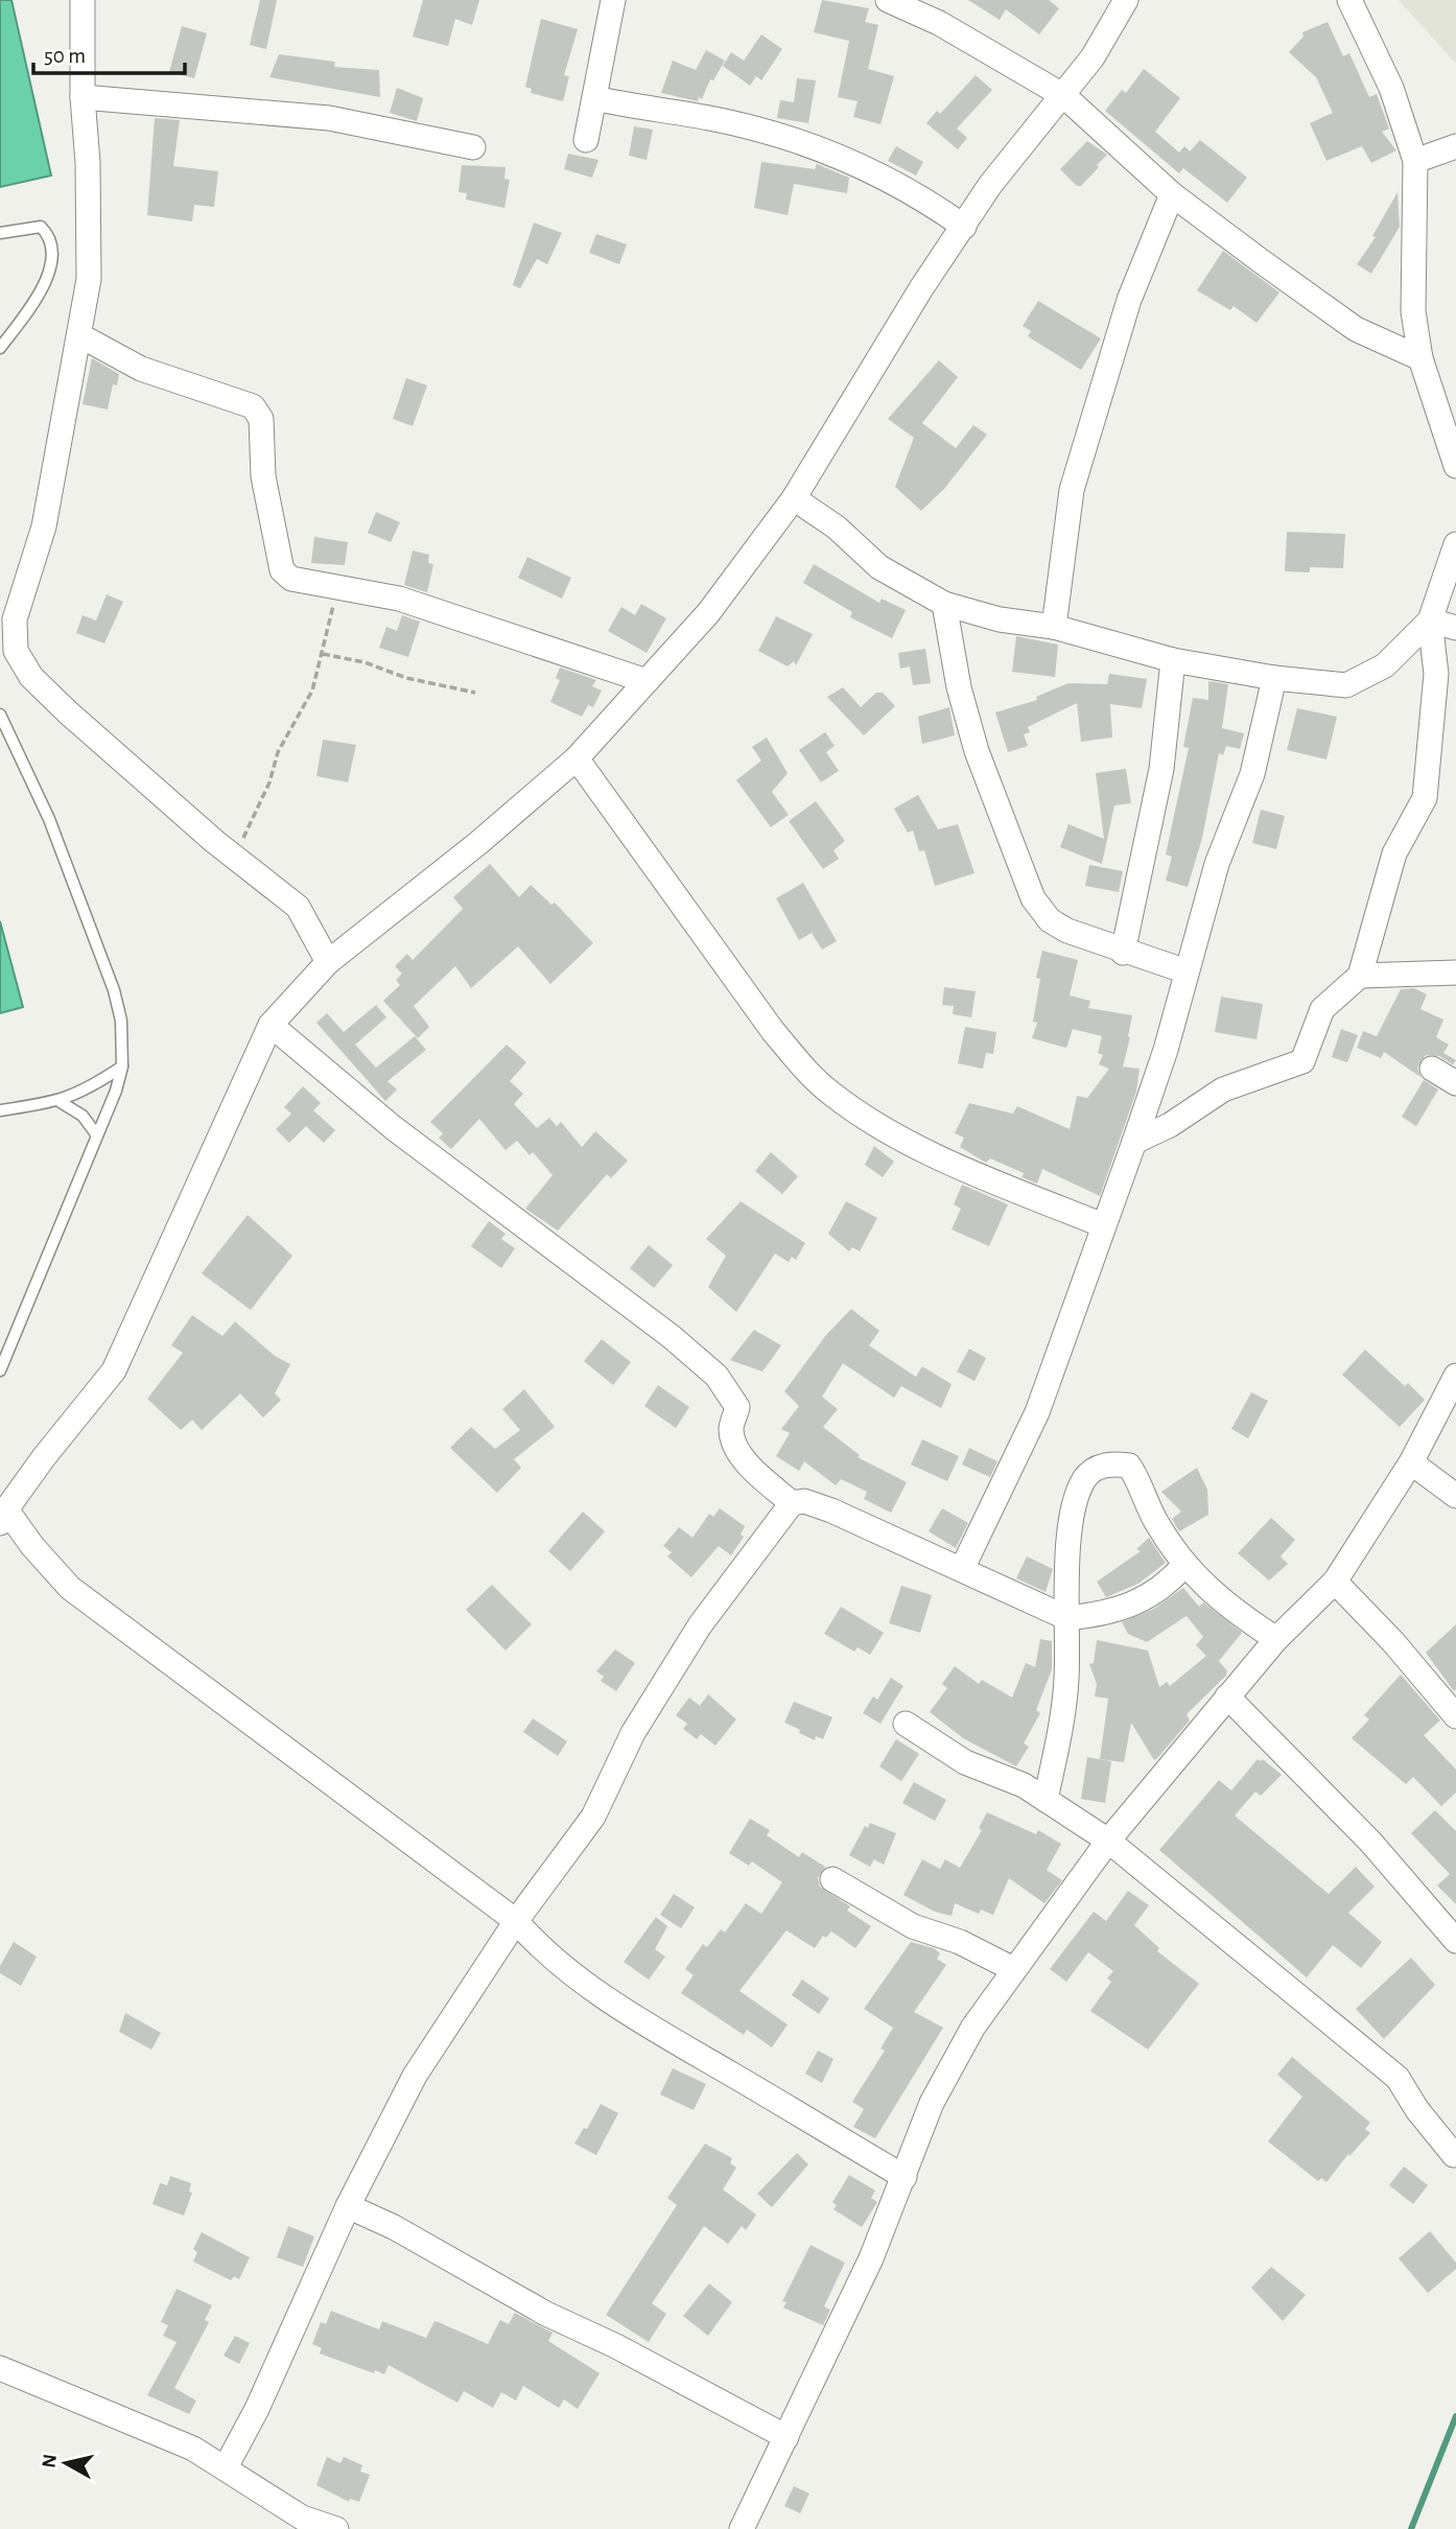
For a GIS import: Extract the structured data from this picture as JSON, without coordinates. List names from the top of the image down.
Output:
{
  "scale_bar": "50 m",
  "north": "left"
}
